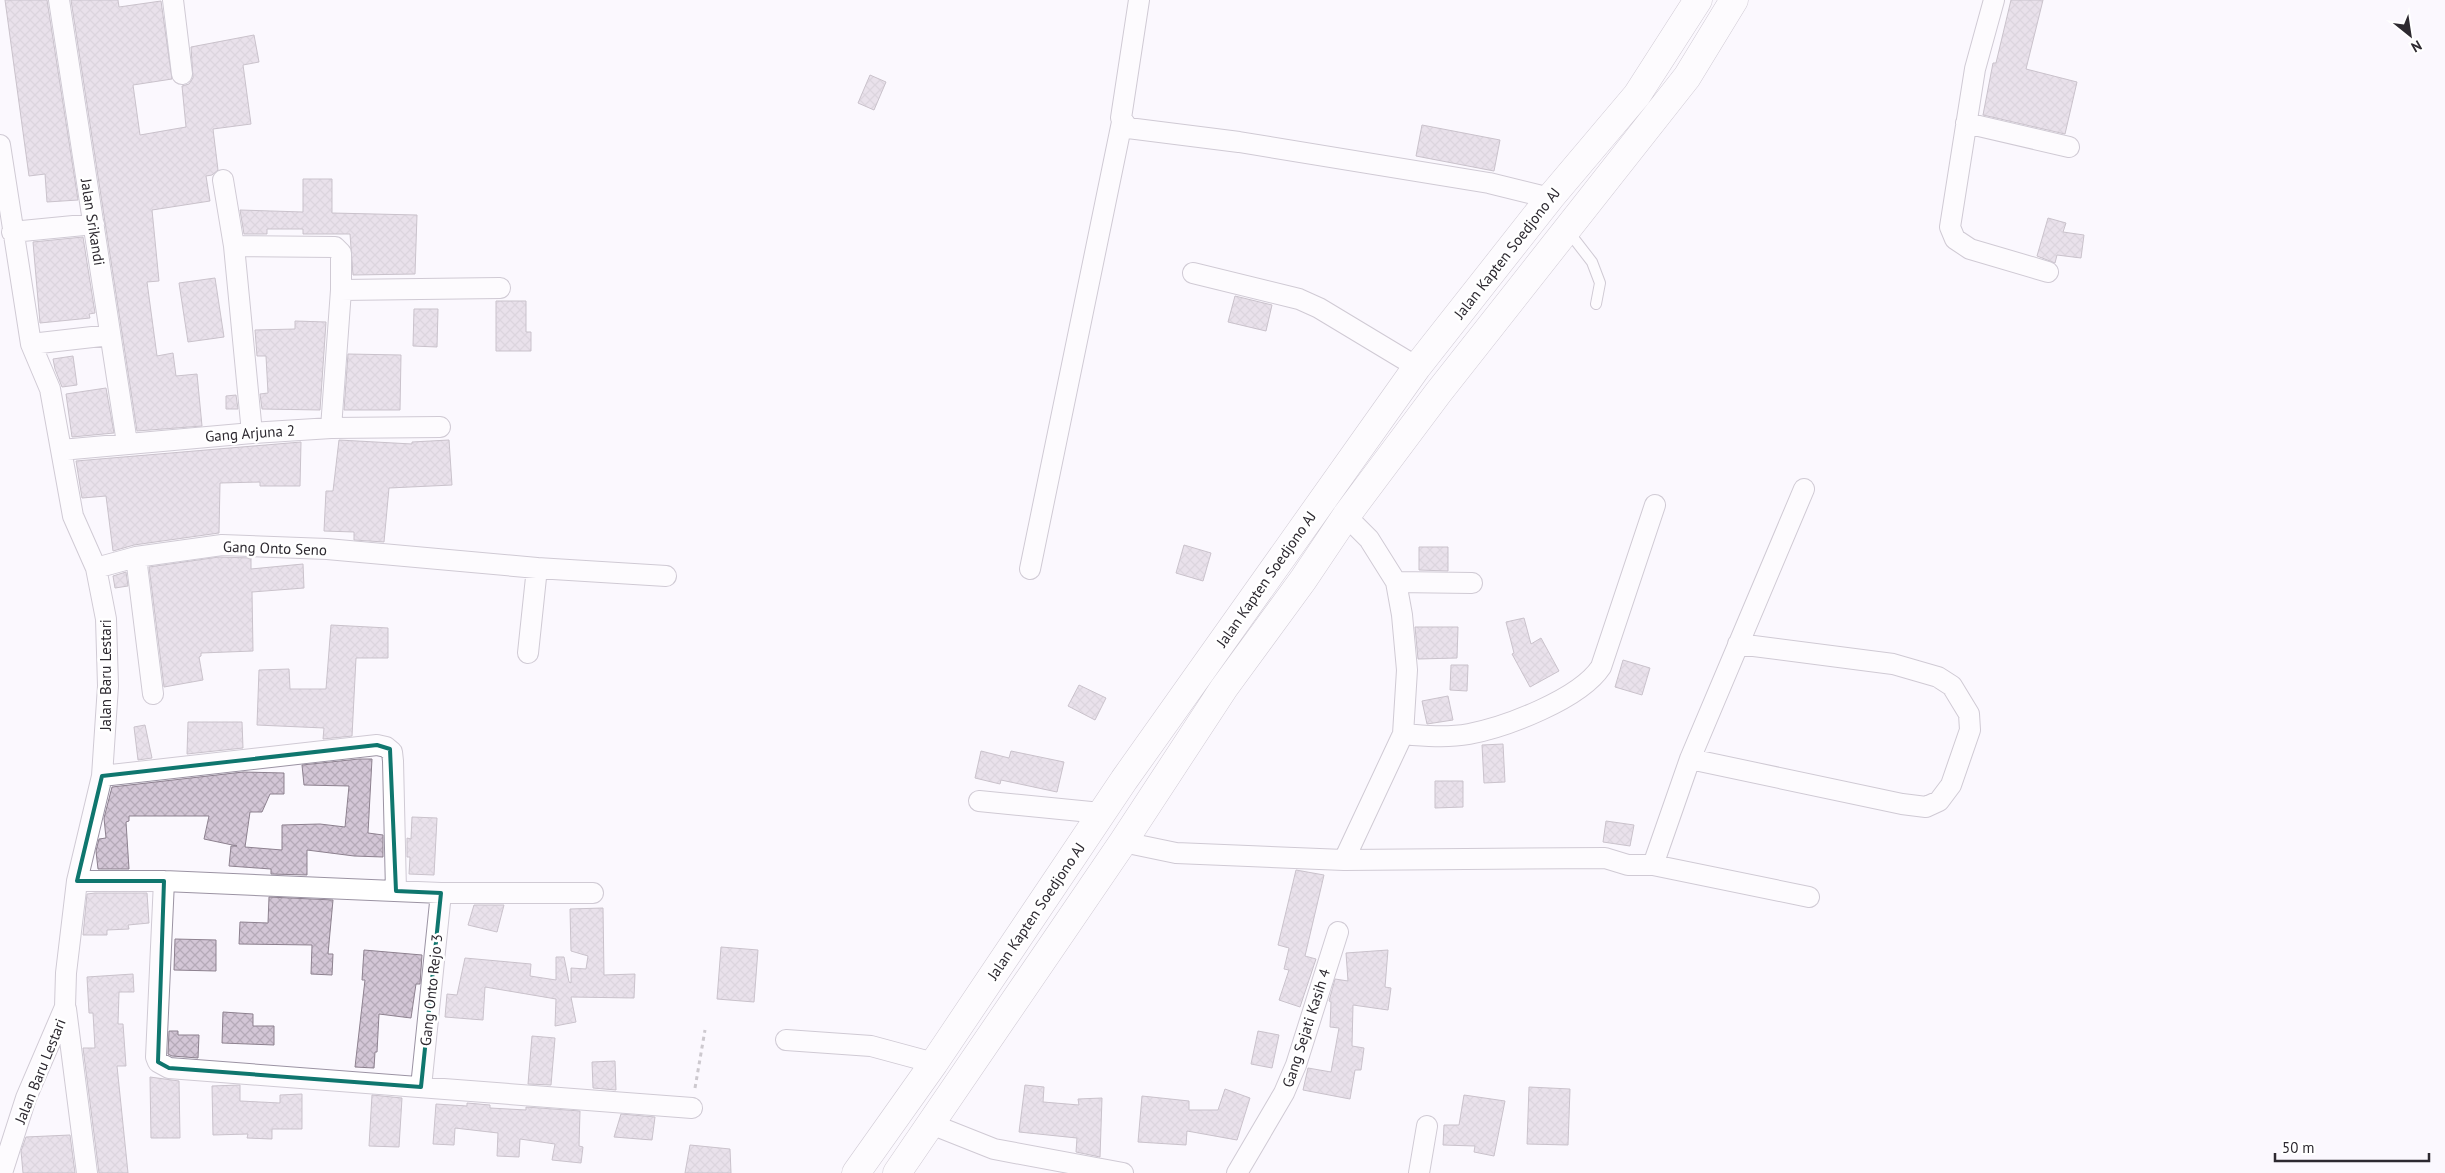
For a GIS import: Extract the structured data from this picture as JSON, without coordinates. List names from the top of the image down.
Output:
{
  "streets": {
    "main road": ["Jalan Kapten Soedjono AJ"],
    "street": [
      "Jalan Srikandi",
      "Gang Arjuna 2",
      "Gang Onto Seno",
      "Jalan Baru Lestari",
      "Gang Onto Rejo 3",
      "Gang Sejati Kasih 4"
    ]
  },
  "crossings": [
    ["Jalan Srikandi", "Gang Arjuna 2"],
    ["Gang Arjuna 2", "Jalan Baru Lestari"],
    ["Gang Onto Seno", "Jalan Baru Lestari"]
  ],
  "scale_bar": "50 m",
  "north": "bottom right"
}
